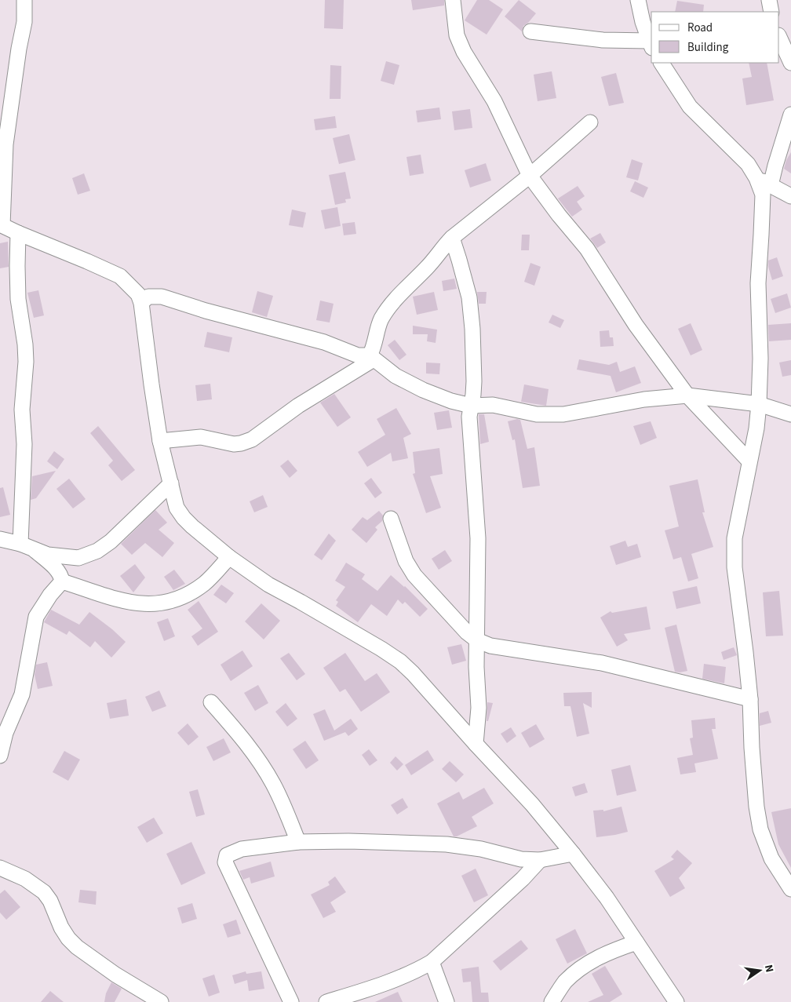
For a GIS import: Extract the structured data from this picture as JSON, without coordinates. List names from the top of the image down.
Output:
{
  "legend": ["Road", "Building"],
  "north": "right"
}
